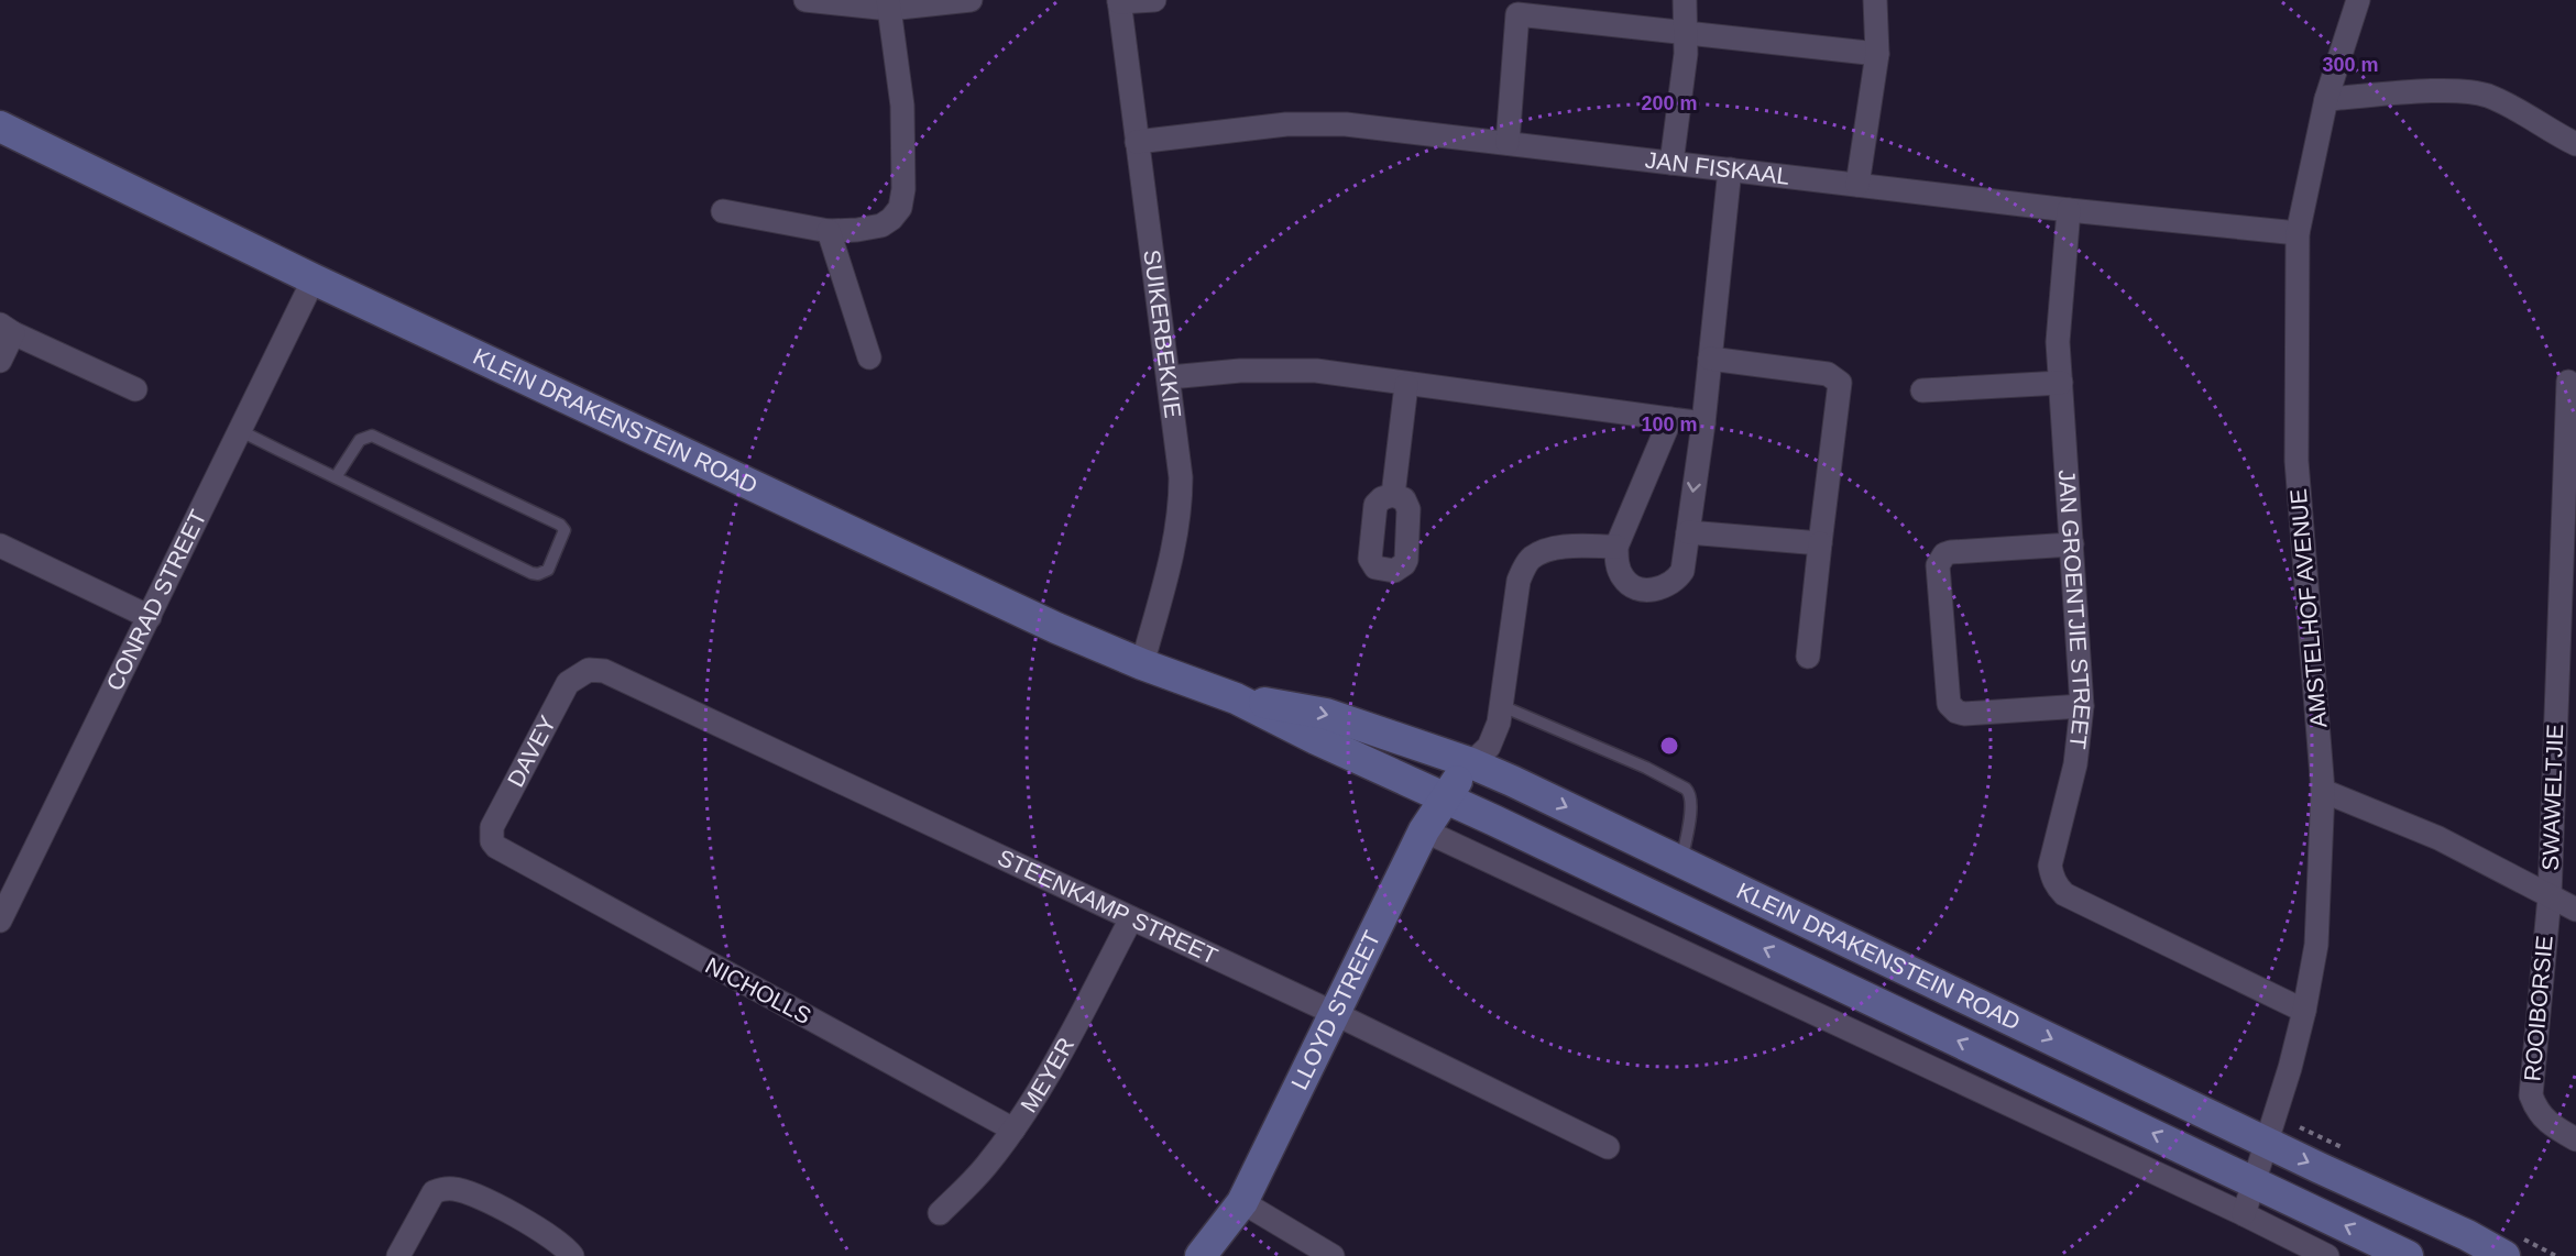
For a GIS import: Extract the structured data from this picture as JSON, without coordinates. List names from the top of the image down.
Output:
{
  "streets": {
    "main road": ["KLEIN DRAKENSTEIN ROAD", "LLOYD STREET"],
    "street": [
      "JAN FISKAAL",
      "SUIKERBEKKIE",
      "CONRAD STREET",
      "AMSTELHOF AVENUE",
      "JAN GROENTJIE STREET",
      "DAVEY",
      "SWAWELTJIE",
      "STEENKAMP STREET",
      "NICHOLLS",
      "ROOIBORSIE",
      "MEYER"
    ]
  },
  "crossings": [
    ["JAN FISKAAL", "SUIKERBEKKIE"],
    ["JAN FISKAAL", "AMSTELHOF AVENUE"],
    ["JAN FISKAAL", "JAN GROENTJIE STREET"],
    ["SUIKERBEKKIE", "KLEIN DRAKENSTEIN ROAD"],
    ["KLEIN DRAKENSTEIN ROAD", "CONRAD STREET"],
    ["KLEIN DRAKENSTEIN ROAD", "AMSTELHOF AVENUE"],
    ["KLEIN DRAKENSTEIN ROAD", "LLOYD STREET"],
    ["AMSTELHOF AVENUE", "JAN GROENTJIE STREET"],
    ["DAVEY", "STEENKAMP STREET"],
    ["DAVEY", "NICHOLLS"],
    ["SWAWELTJIE", "ROOIBORSIE"],
    ["STEENKAMP STREET", "LLOYD STREET"],
    ["STEENKAMP STREET", "MEYER"],
    ["NICHOLLS", "MEYER"]
  ],
  "rings": ["300 m", "200 m", "100 m"]
}
